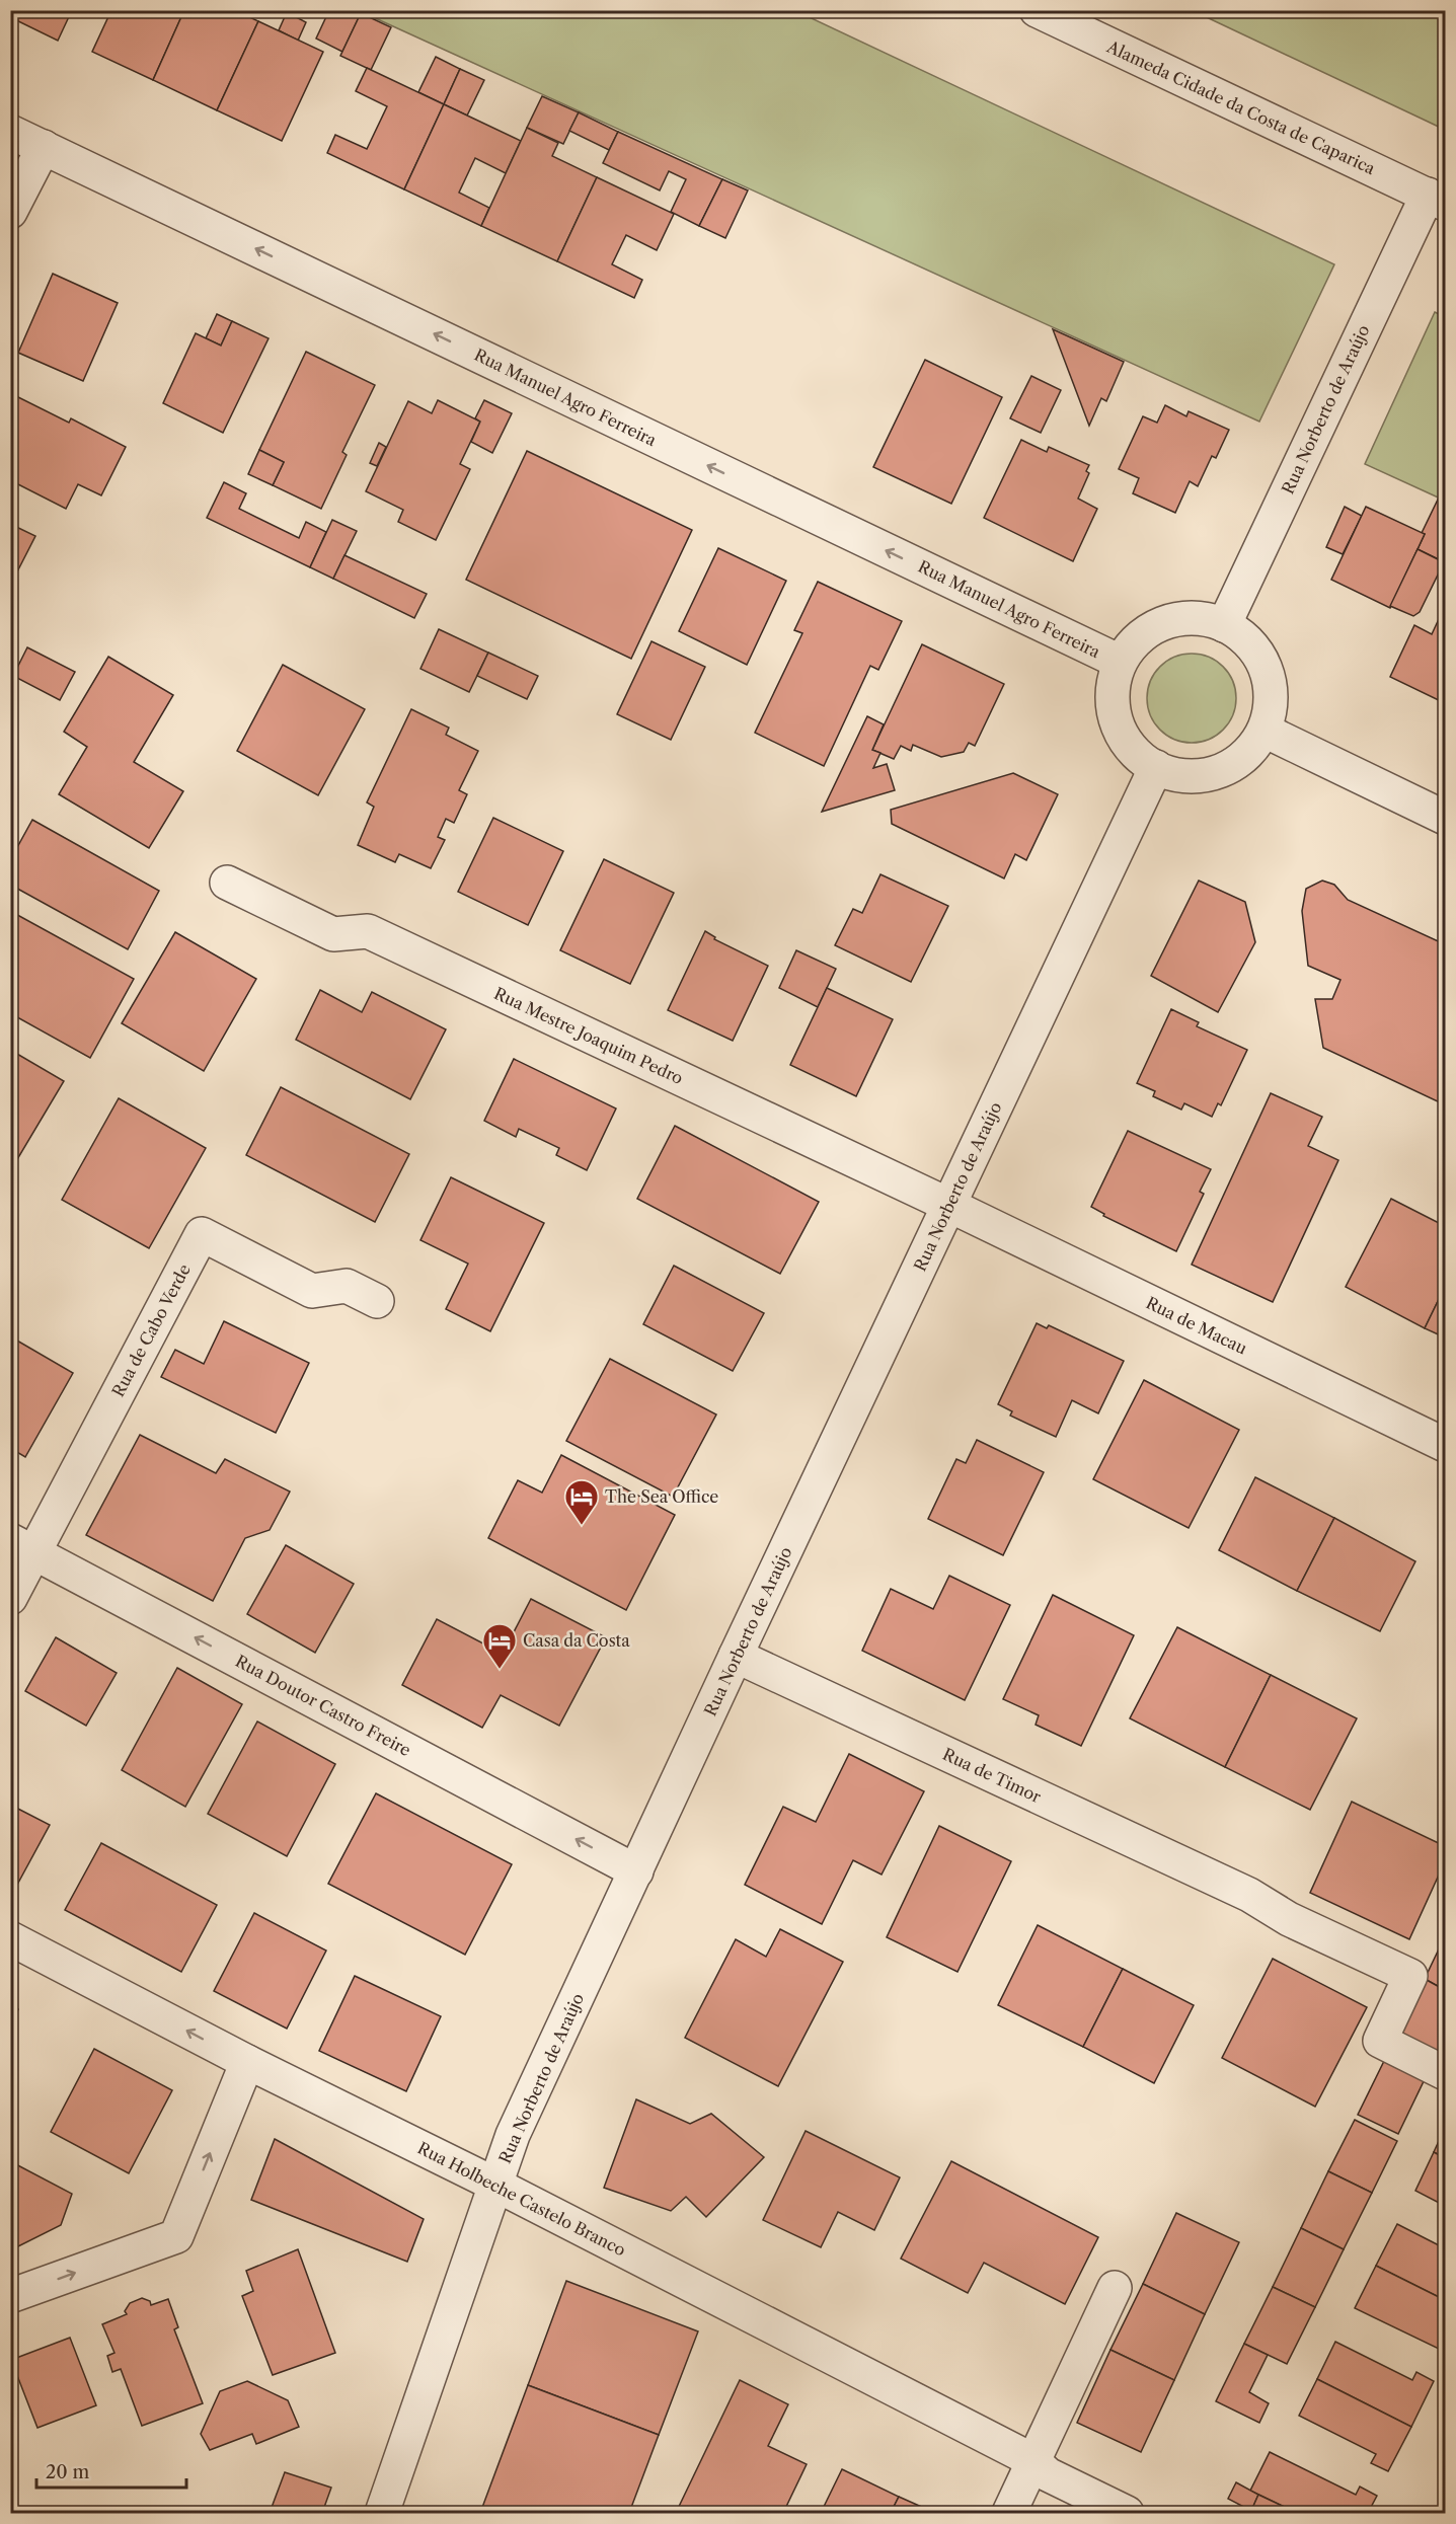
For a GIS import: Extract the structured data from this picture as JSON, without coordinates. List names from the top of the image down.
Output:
{
  "streets": {
    "street": [
      "Alameda Cidade da Costa de Caparica",
      "Rua Manuel Agro Ferreira",
      "Rua Norberto de Araújo",
      "Rua Mestre Joaquim Pedro",
      "Rua de Macau",
      "Rua de Cabo Verde",
      "Rua Doutor Castro Freire",
      "Rua de Timor",
      "Rua Holbeche Castelo Branco"
    ]
  },
  "crossings": [
    ["Alameda Cidade da Costa de Caparica", "Rua Norberto de Araújo"],
    ["Rua Manuel Agro Ferreira", "Rua Norberto de Araújo"],
    ["Rua Norberto de Araújo", "Rua Mestre Joaquim Pedro"],
    ["Rua Norberto de Araújo", "Rua de Macau"],
    ["Rua Norberto de Araújo", "Rua Doutor Castro Freire"],
    ["Rua Norberto de Araújo", "Rua de Timor"],
    ["Rua Norberto de Araújo", "Rua Holbeche Castelo Branco"],
    ["Rua Mestre Joaquim Pedro", "Rua de Macau"],
    ["Rua de Cabo Verde", "Rua Doutor Castro Freire"]
  ],
  "one_way": ["Rua Manuel Agro Ferreira", "Rua Doutor Castro Freire"],
  "places": {
    "hotel": ["The Sea Office", "Casa da Costa"]
  },
  "scale_bar": "20 m"
}
